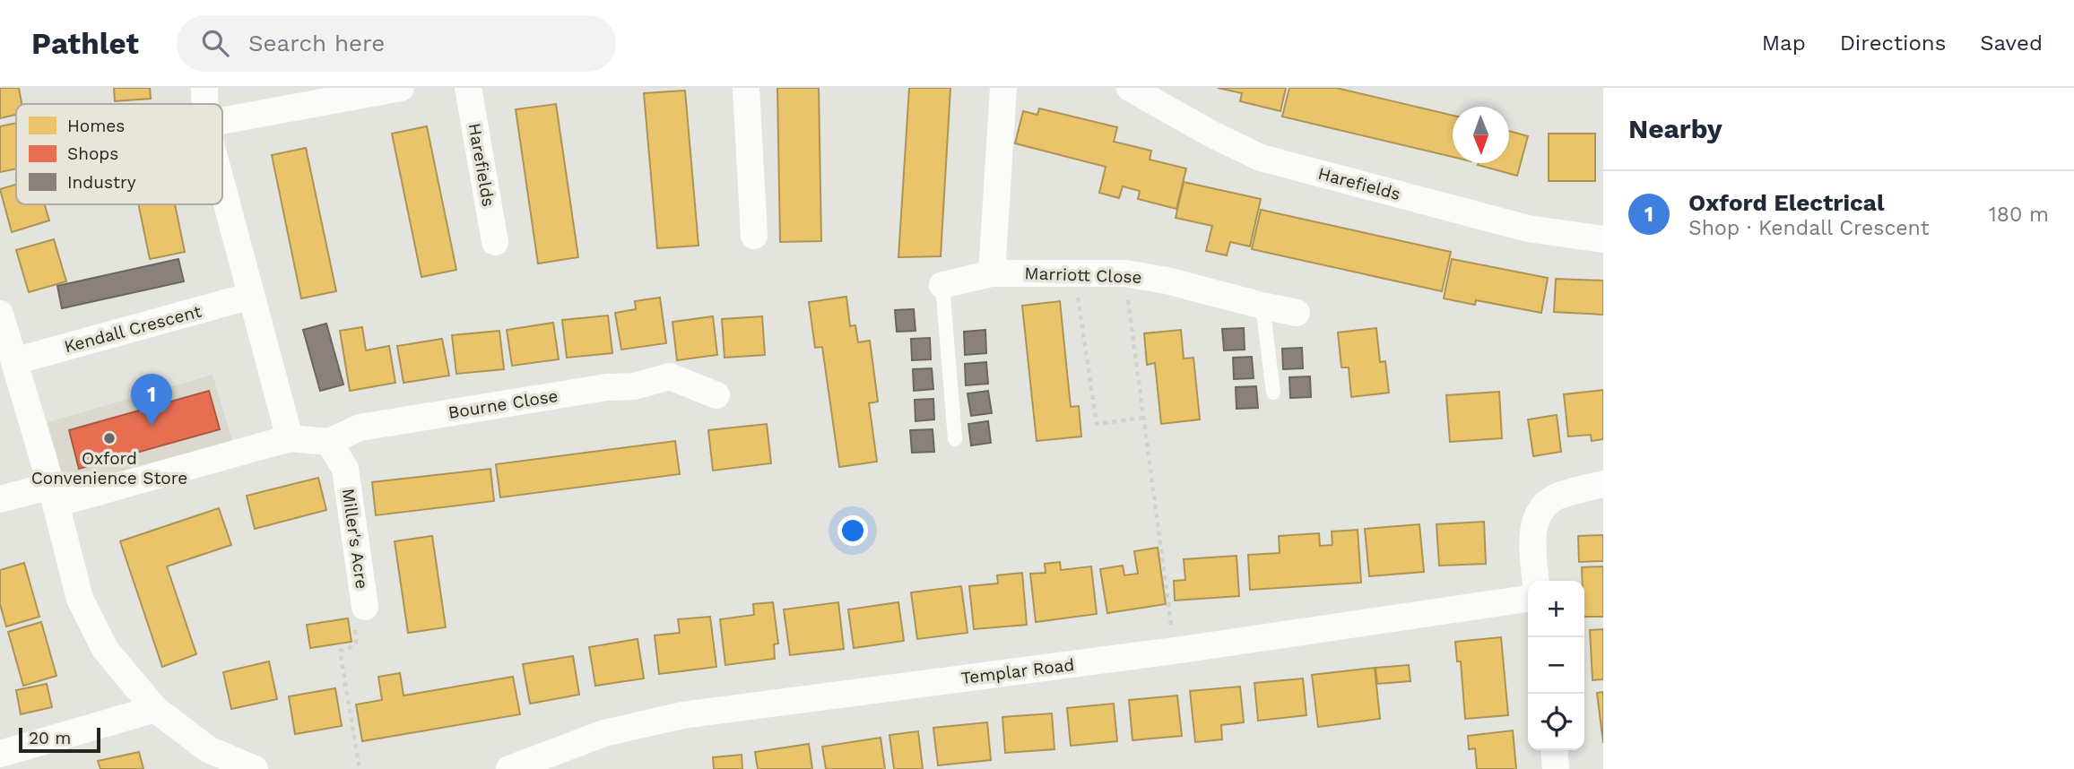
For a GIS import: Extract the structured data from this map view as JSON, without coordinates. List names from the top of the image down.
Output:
{
  "streets": {
    "street": [
      "Harefields",
      "Marriott Close",
      "Kendall Crescent",
      "Bourne Close",
      "Miller's Acre",
      "Templar Road"
    ]
  },
  "crossings": [
    ["Bourne Close", "Miller's Acre"]
  ],
  "places": ["Oxford Convenience Store"],
  "legend": ["Homes", "Shops", "Industry"],
  "scale_bar": "20 m",
  "north": "bottom",
  "page": {
    "header": "Pathlet",
    "search": "Search here",
    "nav": ["Map", "Directions", "Saved"],
    "heading": "Nearby",
    "list": [
      {
        "mark": "1",
        "name": "Oxford Electrical",
        "note": "Shop · Kendall Crescent",
        "value": "180 m"
      }
    ],
    "pins": "1",
    "map_buttons": ["+", "−"],
    "scale": "20 m"
  }
}
